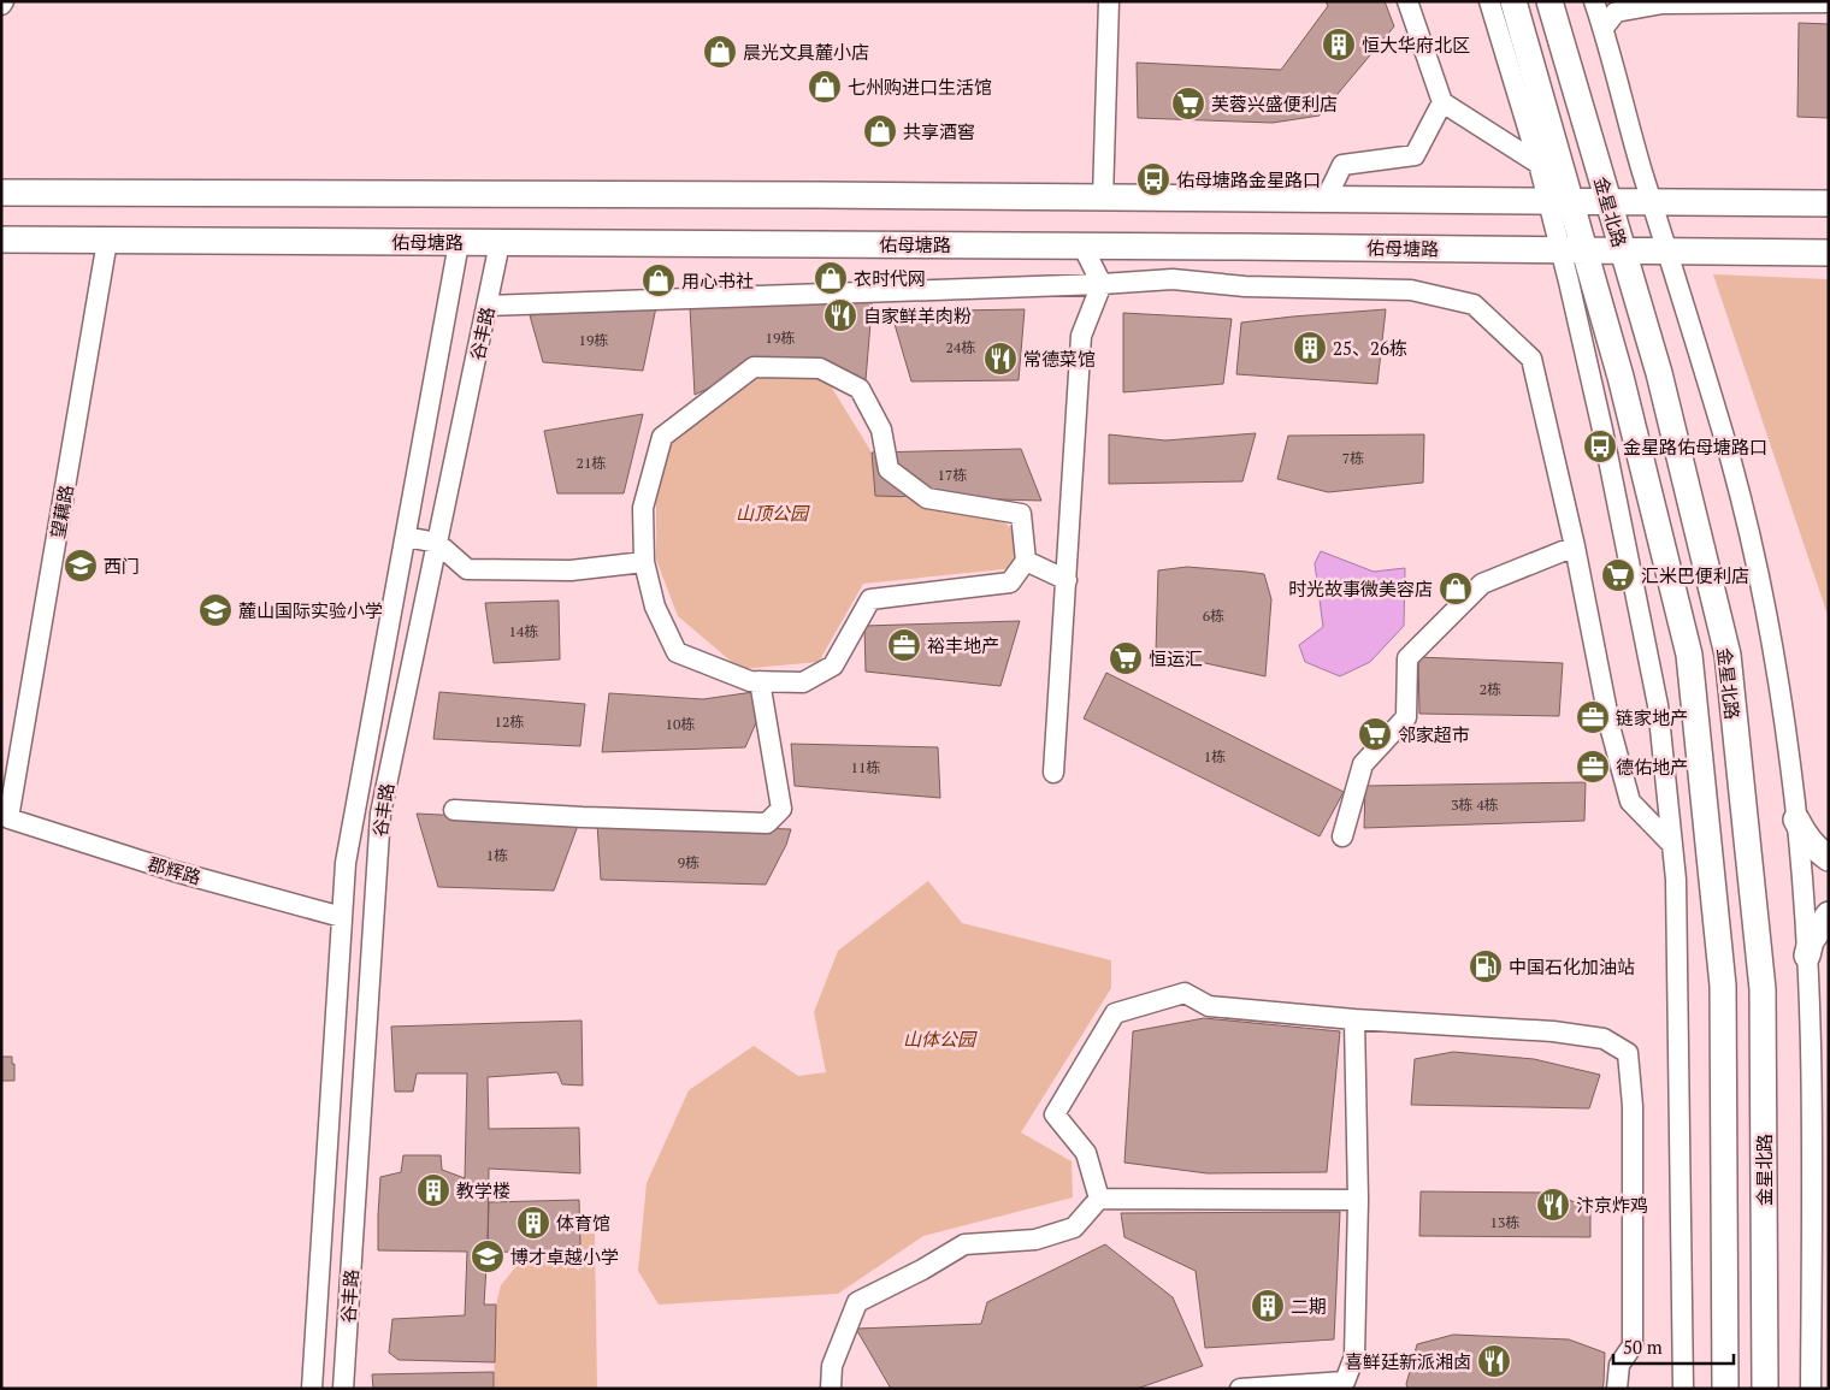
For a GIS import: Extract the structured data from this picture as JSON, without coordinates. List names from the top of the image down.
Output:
{
  "streets": {
    "main road": ["金星北路", "佑母塘路"],
    "street": ["谷丰路", "望藕路", "郡辉路"]
  },
  "crossings": [
    ["金星北路", "佑母塘路"],
    ["佑母塘路", "谷丰路"],
    ["佑母塘路", "望藕路"],
    ["谷丰路", "郡辉路"],
    ["望藕路", "郡辉路"]
  ],
  "parks": ["山顶公园", "山体公园"],
  "places": {
    "building": [
      "恒大华府北区",
      "25、26栋",
      "教学楼",
      "体育馆",
      "二期"
    ],
    "shop": [
      "晨光文具麓小店",
      "七州购进口生活馆",
      "共享酒窖",
      "衣时代网",
      "用心书社",
      "时光故事微美容店"
    ],
    "supermarket": [
      "芙蓉兴盛便利店",
      "汇米巴便利店",
      "恒运汇",
      "邻家超市"
    ],
    "bus stop": ["佑母塘路金星路口", "金星路佑母塘路口"],
    "restaurant": [
      "自家鲜羊肉粉",
      "常德菜馆",
      "汴京炸鸡",
      "喜鲜廷新派湘卤"
    ],
    "school or university": ["西门", "麓山国际实验小学", "博才卓越小学"],
    "office": ["裕丰地产", "链家地产", "德佑地产"],
    "fuel station": ["中国石化加油站"]
  },
  "house_numbers": [
    "19栋",
    "19栋",
    "24栋",
    "7栋",
    "21栋",
    "17栋",
    "6栋",
    "14栋",
    "2栋",
    "12栋",
    "10栋",
    "1栋",
    "11栋",
    "3栋 4栋",
    "1栋",
    "9栋",
    "13栋"
  ],
  "scale_bar": "50 m"
}
